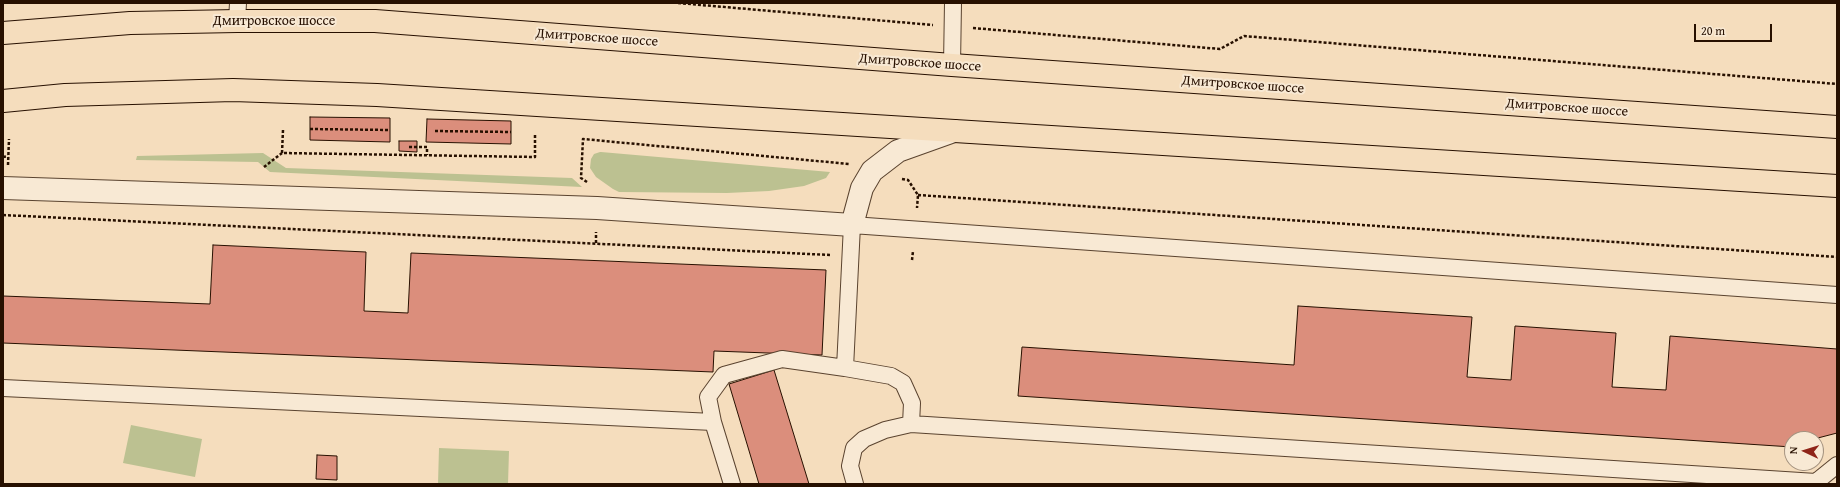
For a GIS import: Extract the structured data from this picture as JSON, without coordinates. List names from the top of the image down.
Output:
{
  "streets": {
    "main road": ["Дмитровское шоссе"]
  },
  "scale_bar": "20 m",
  "north": "left"
}
